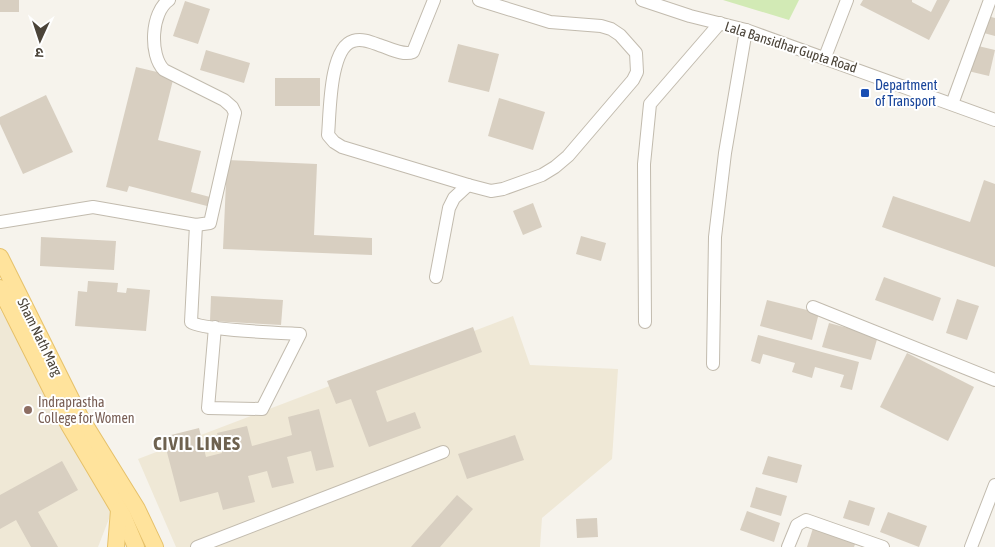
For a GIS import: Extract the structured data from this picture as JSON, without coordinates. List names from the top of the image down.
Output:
{
  "streets": {
    "main road": ["Sham Nath Marg"],
    "street": ["Lala Bansidhar Gupta Road"]
  },
  "districts": ["CIVIL LINES"],
  "places": {
    "transit": ["Department of Transport"],
    "other": ["Indraprastha College for Women"]
  },
  "north": "bottom"
}
